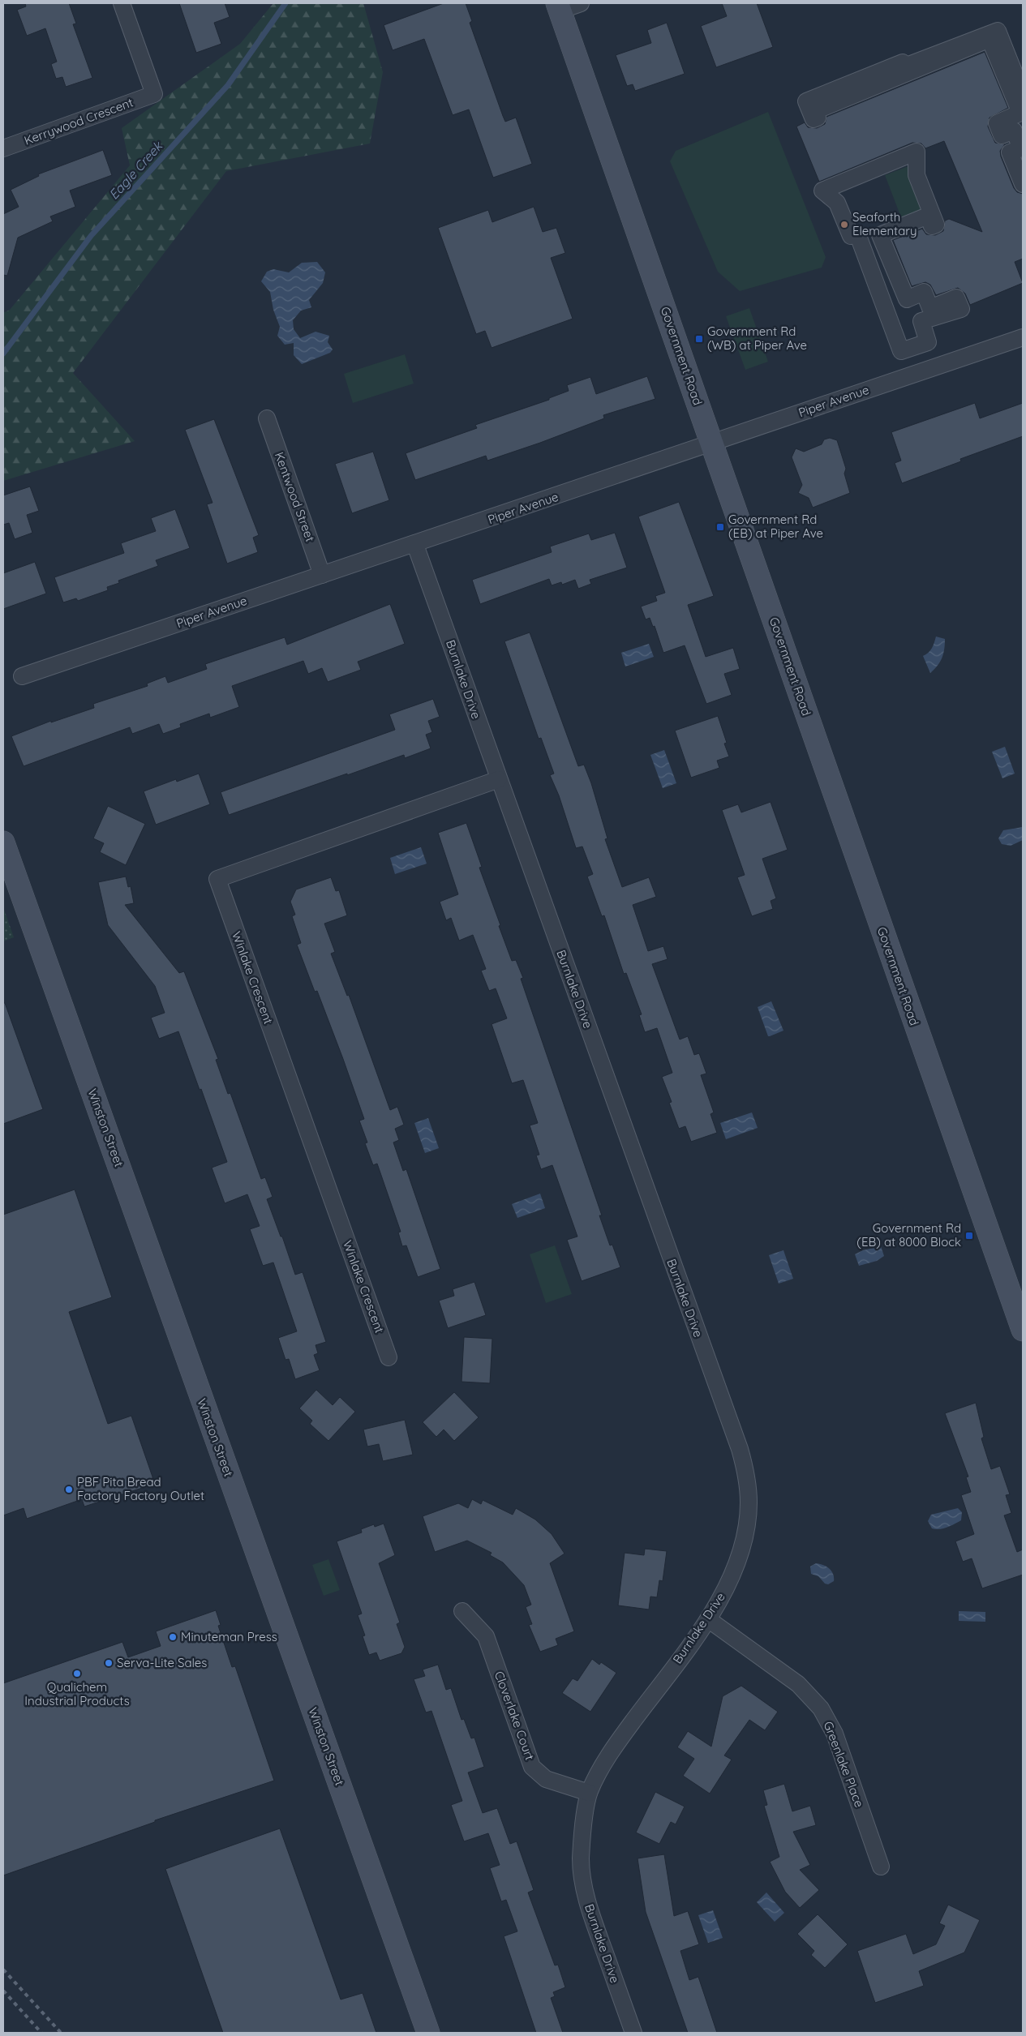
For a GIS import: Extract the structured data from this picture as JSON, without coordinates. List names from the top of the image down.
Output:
{
  "streets": {
    "street": [
      "Kerrywood Crescent",
      "Government Road",
      "Piper Avenue",
      "Kentwood Street",
      "Burnlake Drive",
      "Winlake Crescent",
      "Winston Street",
      "Cloverlake Court",
      "Greenlake Place"
    ]
  },
  "crossings": [
    ["Government Road", "Piper Avenue"],
    ["Piper Avenue", "Kentwood Street"],
    ["Piper Avenue", "Burnlake Drive"],
    ["Burnlake Drive", "Winlake Crescent"],
    ["Burnlake Drive", "Cloverlake Court"],
    ["Burnlake Drive", "Greenlake Place"]
  ],
  "water": ["Eagle Creek"],
  "places": {
    "other": [
      "Seaforth Elementary",
      "PBF Pita Bread Factory Factory Outlet",
      "Minuteman Press",
      "Serva-Lite Sales",
      "Qualichem Industrial Products"
    ],
    "transit": ["Government Rd (WB) at Piper Ave", "Government Rd (EB) at Piper Ave", "Government Rd (EB) at 8000 Block"]
  }
}
